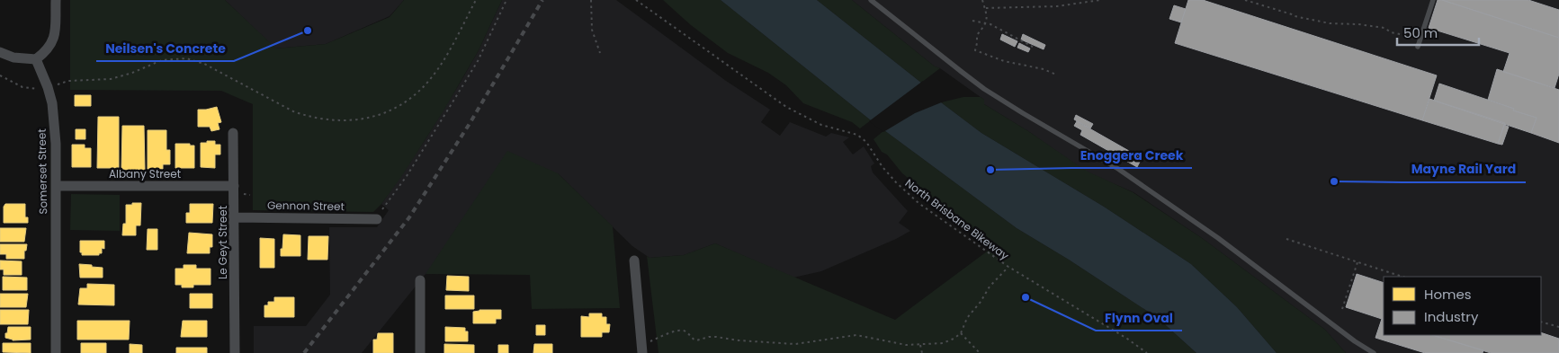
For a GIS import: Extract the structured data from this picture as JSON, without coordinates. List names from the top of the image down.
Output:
{
  "streets": {
    "street": [
      "Somerset Street",
      "Albany Street",
      "Gennon Street",
      "Le Geyt Street"
    ],
    "path": ["North Brisbane Bikeway"]
  },
  "crossings": [
    ["Somerset Street", "Albany Street"],
    ["Albany Street", "Le Geyt Street"],
    ["Gennon Street", "Le Geyt Street"]
  ],
  "places": [
    "Neilsen's Concrete",
    "Enoggera Creek",
    "Mayne Rail Yard",
    "Flynn Oval"
  ],
  "legend": ["Homes", "Industry"],
  "scale_bar": "50 m"
}
